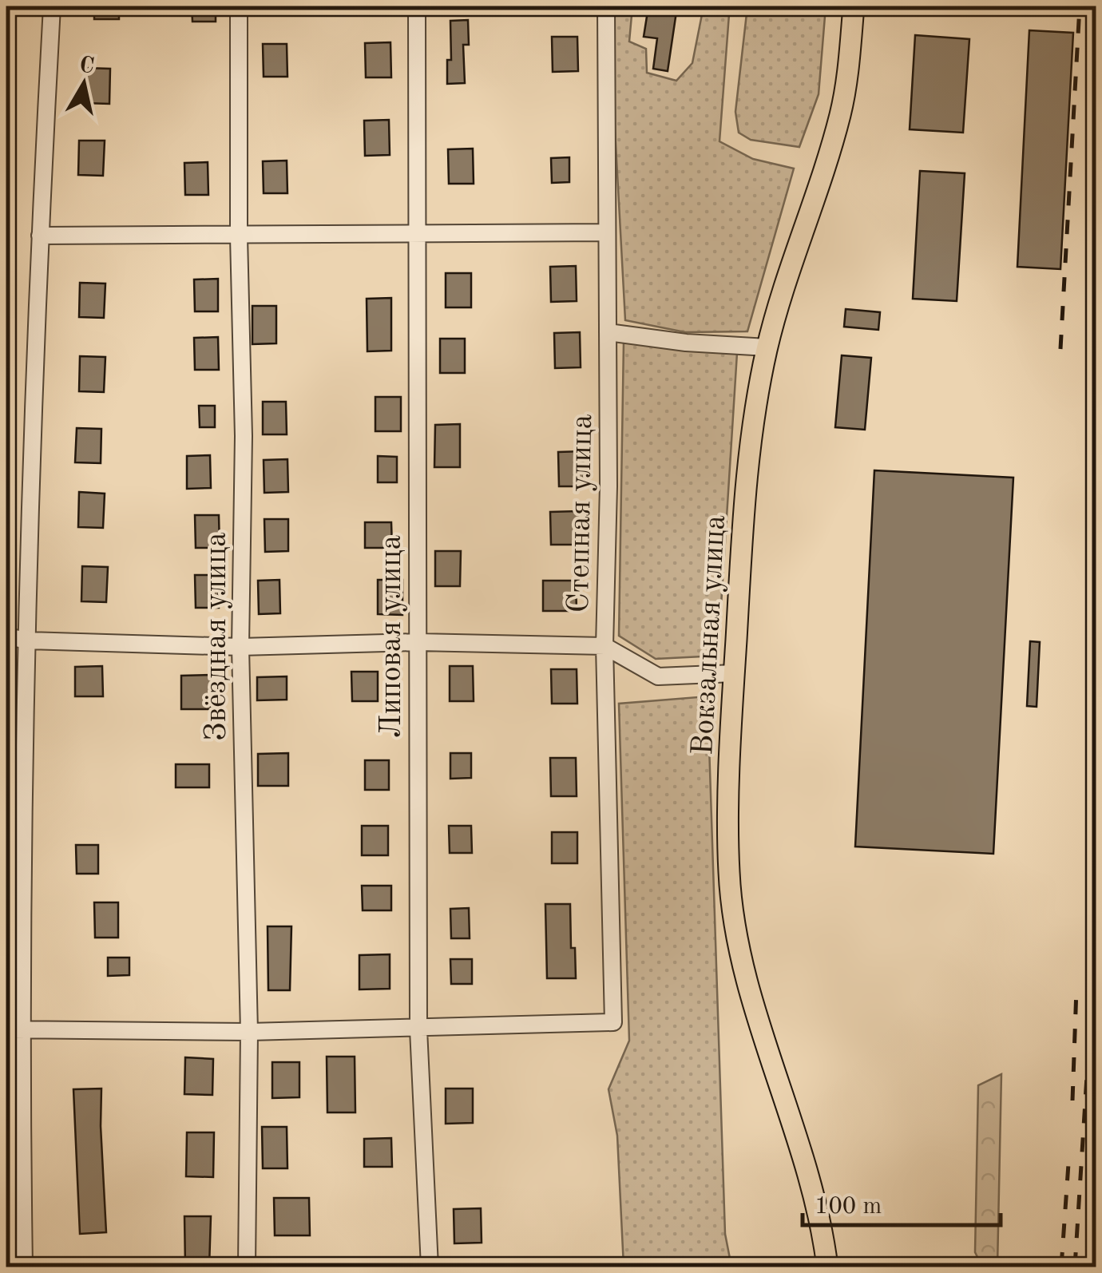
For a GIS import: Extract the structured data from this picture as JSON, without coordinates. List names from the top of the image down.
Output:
{
  "streets": {
    "main road": ["Вокзальная улица"],
    "street": ["Степная улица", "Звёздная улица", "Липовая улица"]
  },
  "crossings": [
    ["Степная улица", "Липовая улица"]
  ],
  "scale_bar": "100 m",
  "north": "top"
}
